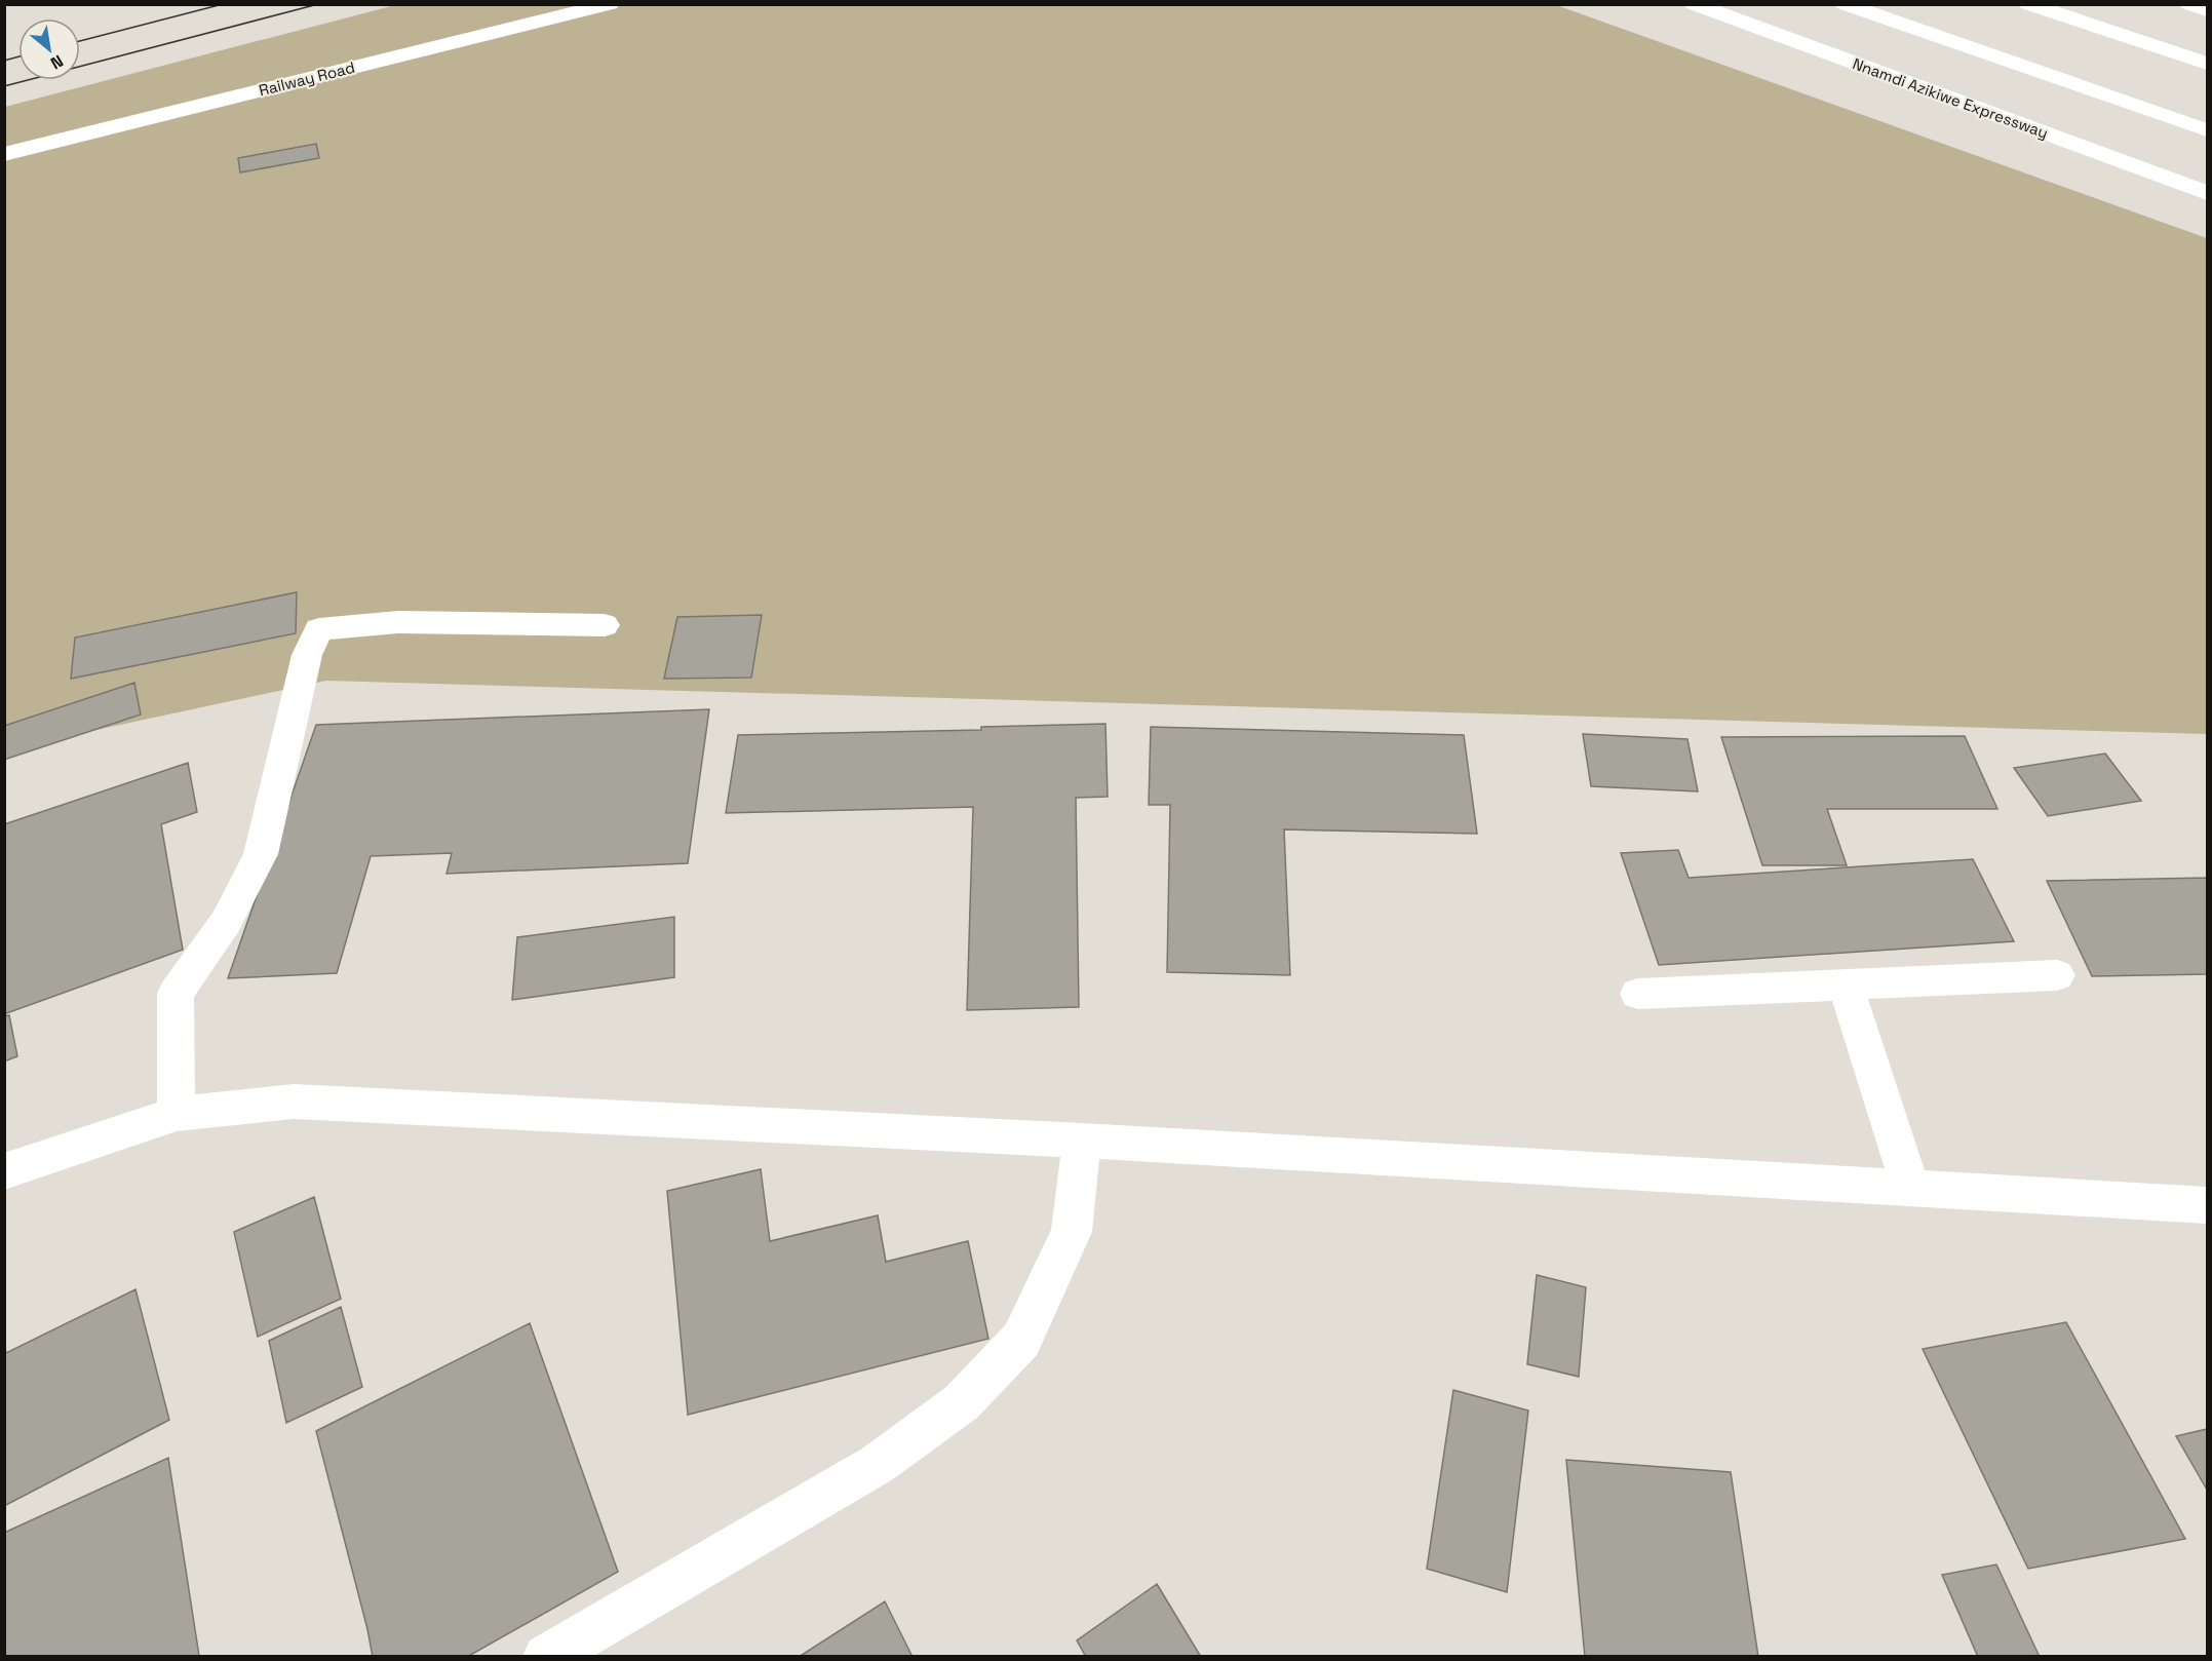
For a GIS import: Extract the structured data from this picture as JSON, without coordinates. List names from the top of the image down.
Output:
{
  "streets": {
    "main road": ["Railway Road", "Nnamdi Azikiwe Expressway"]
  },
  "north": "bottom right"
}
